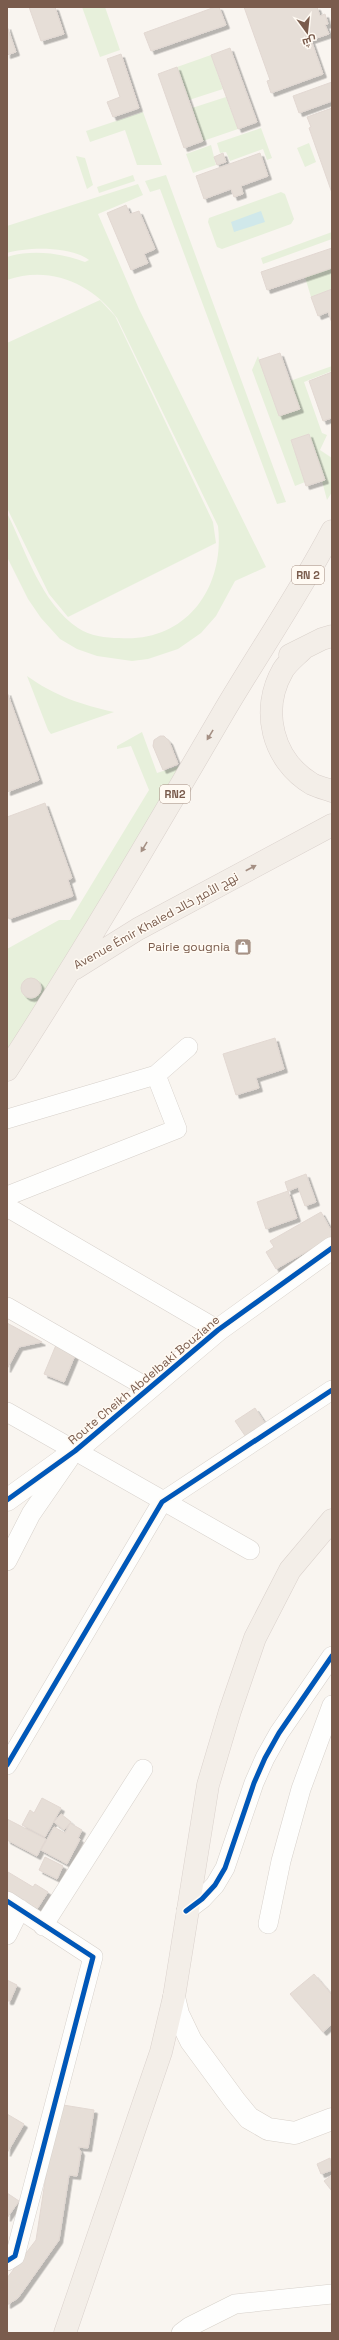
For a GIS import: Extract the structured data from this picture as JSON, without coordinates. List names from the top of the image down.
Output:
{
  "streets": {
    "main road": ["RN 2", "RN2", "Avenue Émir Khaled نهج الأمير خالد"],
    "street": ["Route Cheikh Abdelbaki Bouziane"]
  },
  "crossings": [
    ["RN 2", "RN2"],
    ["RN 2", "Avenue Émir Khaled نهج الأمير خالد"],
    ["RN2", "Avenue Émir Khaled نهج الأمير خالد"]
  ],
  "places": {
    "shop": ["Pairie gougnia"]
  },
  "north": "bottom"
}
